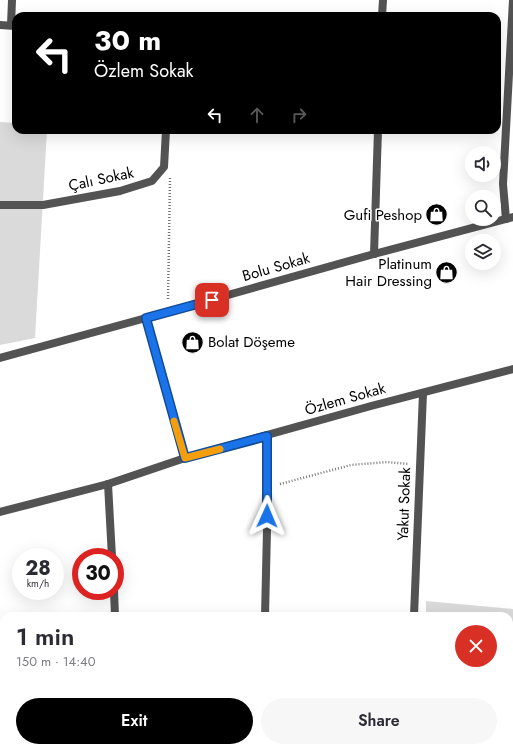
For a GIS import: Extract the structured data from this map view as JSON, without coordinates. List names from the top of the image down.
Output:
{
  "streets": {
    "street": [
      "Çalı Sokak",
      "Bolu Sokak",
      "Özlem Sokak",
      "Yakut Sokak"
    ]
  },
  "crossings": [
    ["Özlem Sokak", "Yakut Sokak"]
  ],
  "places": {
    "shop": ["Gufi Peshop", "Platinum Hair Dressing", "Bolat Döşeme"]
  },
  "page": {
    "turn": ["30 m", "Özlem Sokak"],
    "speed": "28 km/h",
    "limit": "30",
    "heading": ["1 min", "150 m · 14:40"],
    "buttons": ["Exit", "Share"]
  }
}
